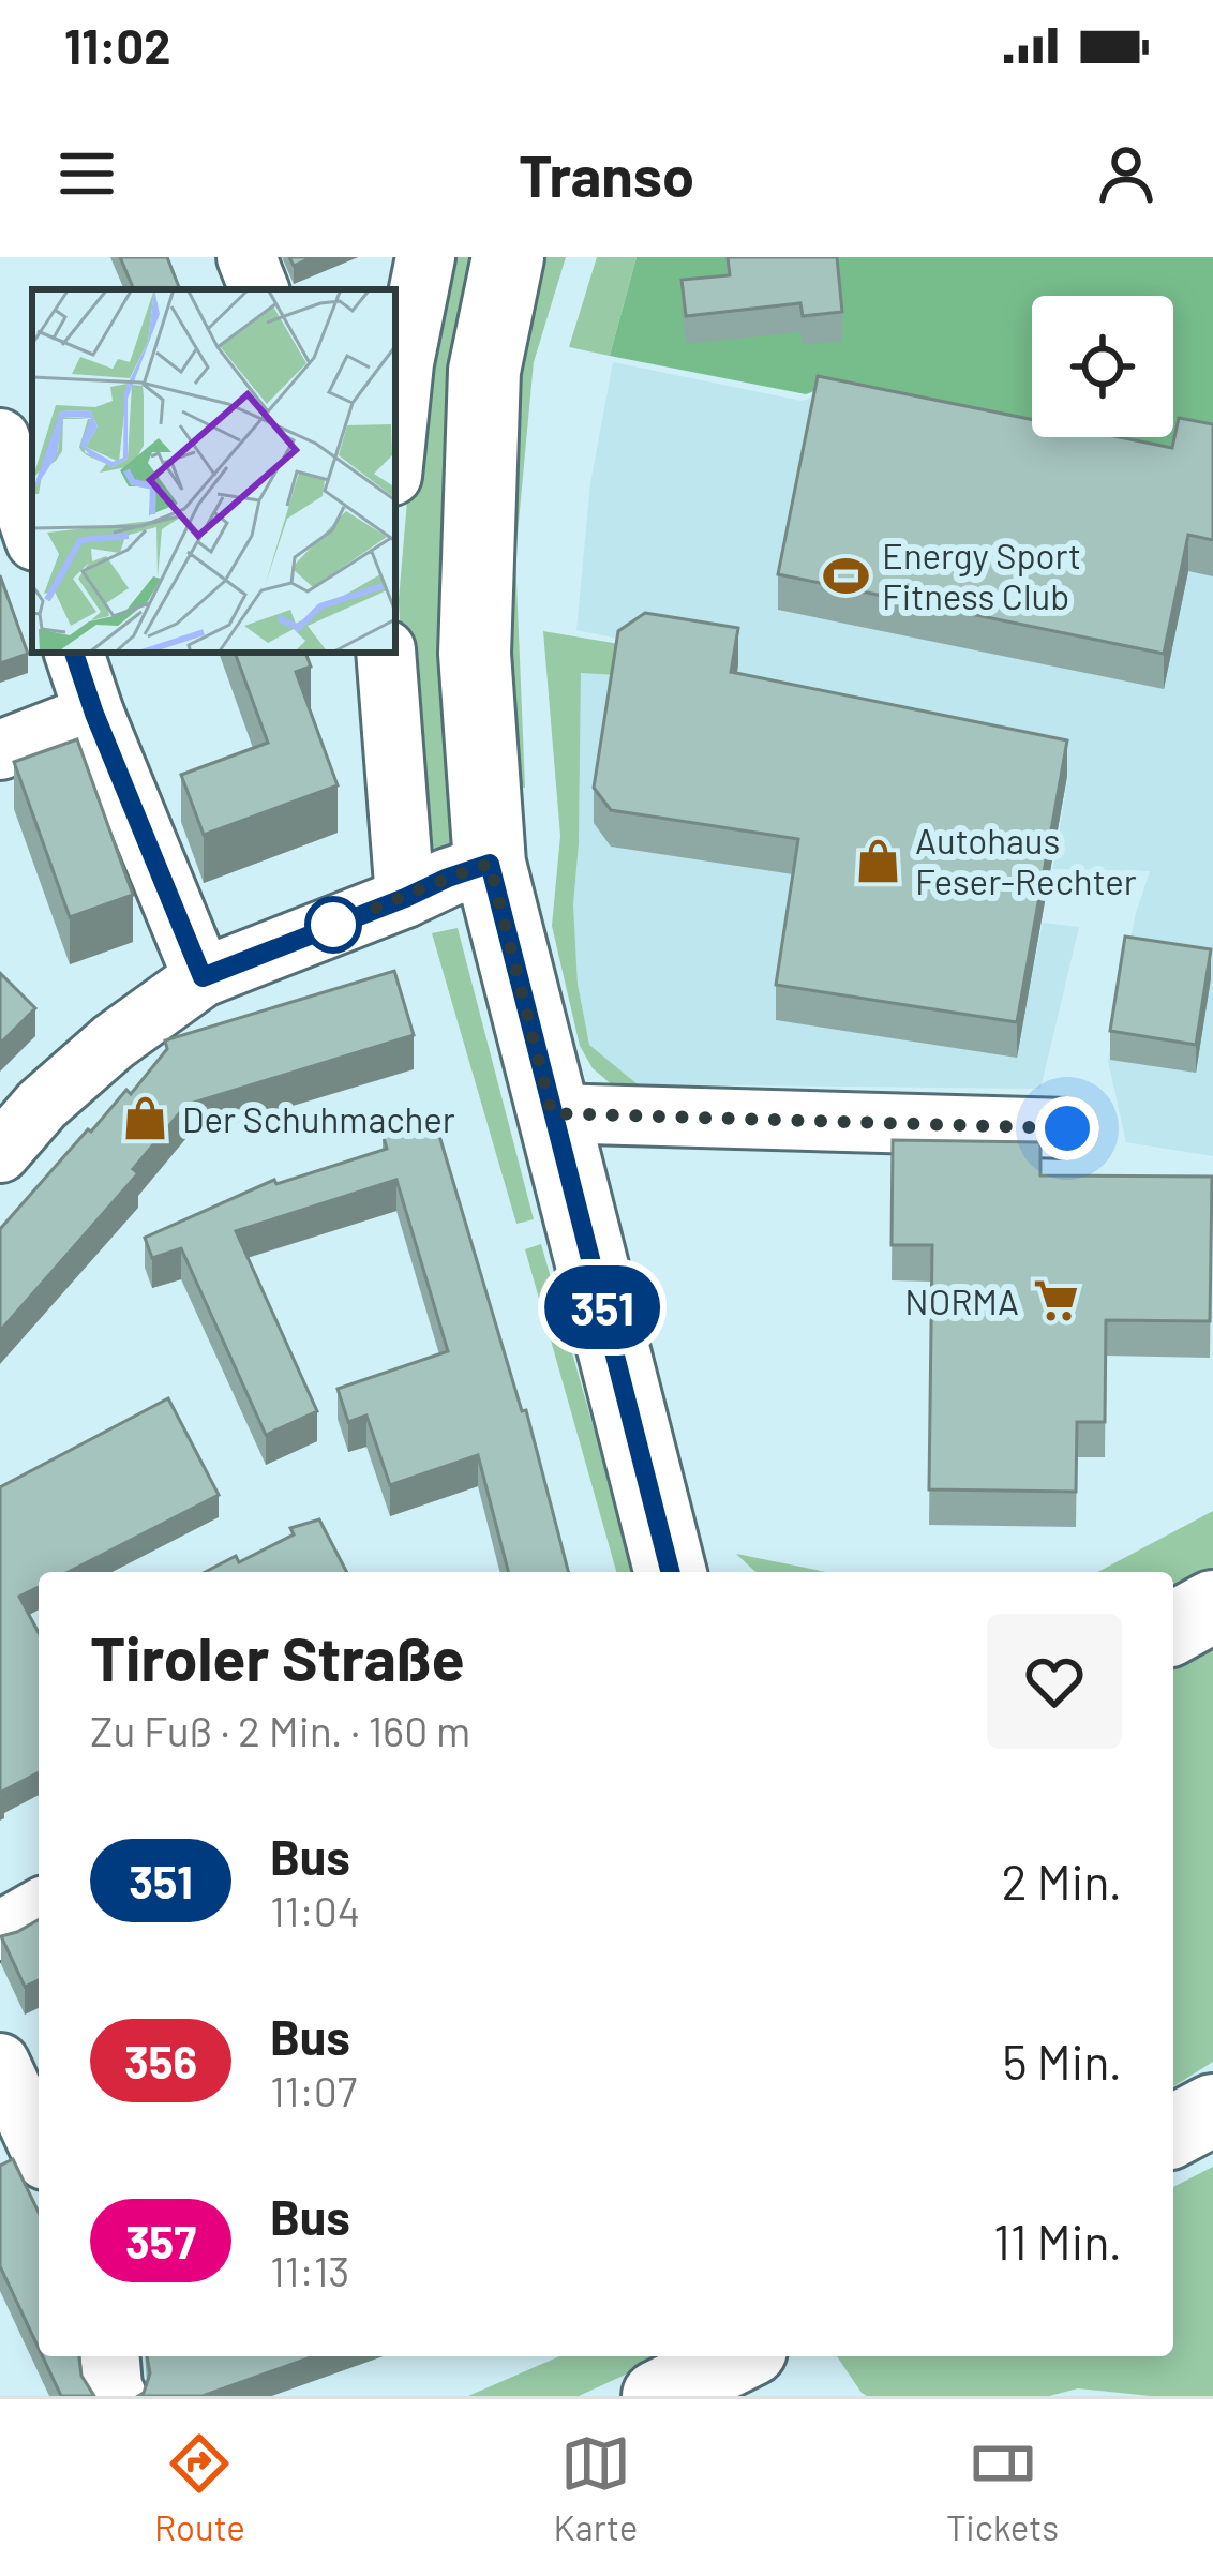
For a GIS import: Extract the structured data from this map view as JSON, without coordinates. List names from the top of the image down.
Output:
{
  "places": {
    "sports": ["Energy Sport Fitness Club"],
    "shop": ["Autohaus Feser-Rechter", "Der Schuhmacher"],
    "supermarket": ["NORMA"]
  },
  "lines": ["bus line 351"],
  "page": {
    "status": "11:02",
    "header": "Transo",
    "on_map": "351",
    "heading": ["Tiroler Straße", "Zu Fuß · 2 Min. · 160 m"],
    "list": [
      {
        "mark": "351",
        "name": "Bus",
        "note": "11:04",
        "value": "2 Min."
      },
      {
        "mark": "356",
        "name": "Bus",
        "note": "11:07",
        "value": "5 Min."
      },
      {
        "mark": "357",
        "name": "Bus",
        "note": "11:13",
        "value": "11 Min."
      }
    ],
    "tabs": ["Route", "Karte", "Tickets"]
  }
}
